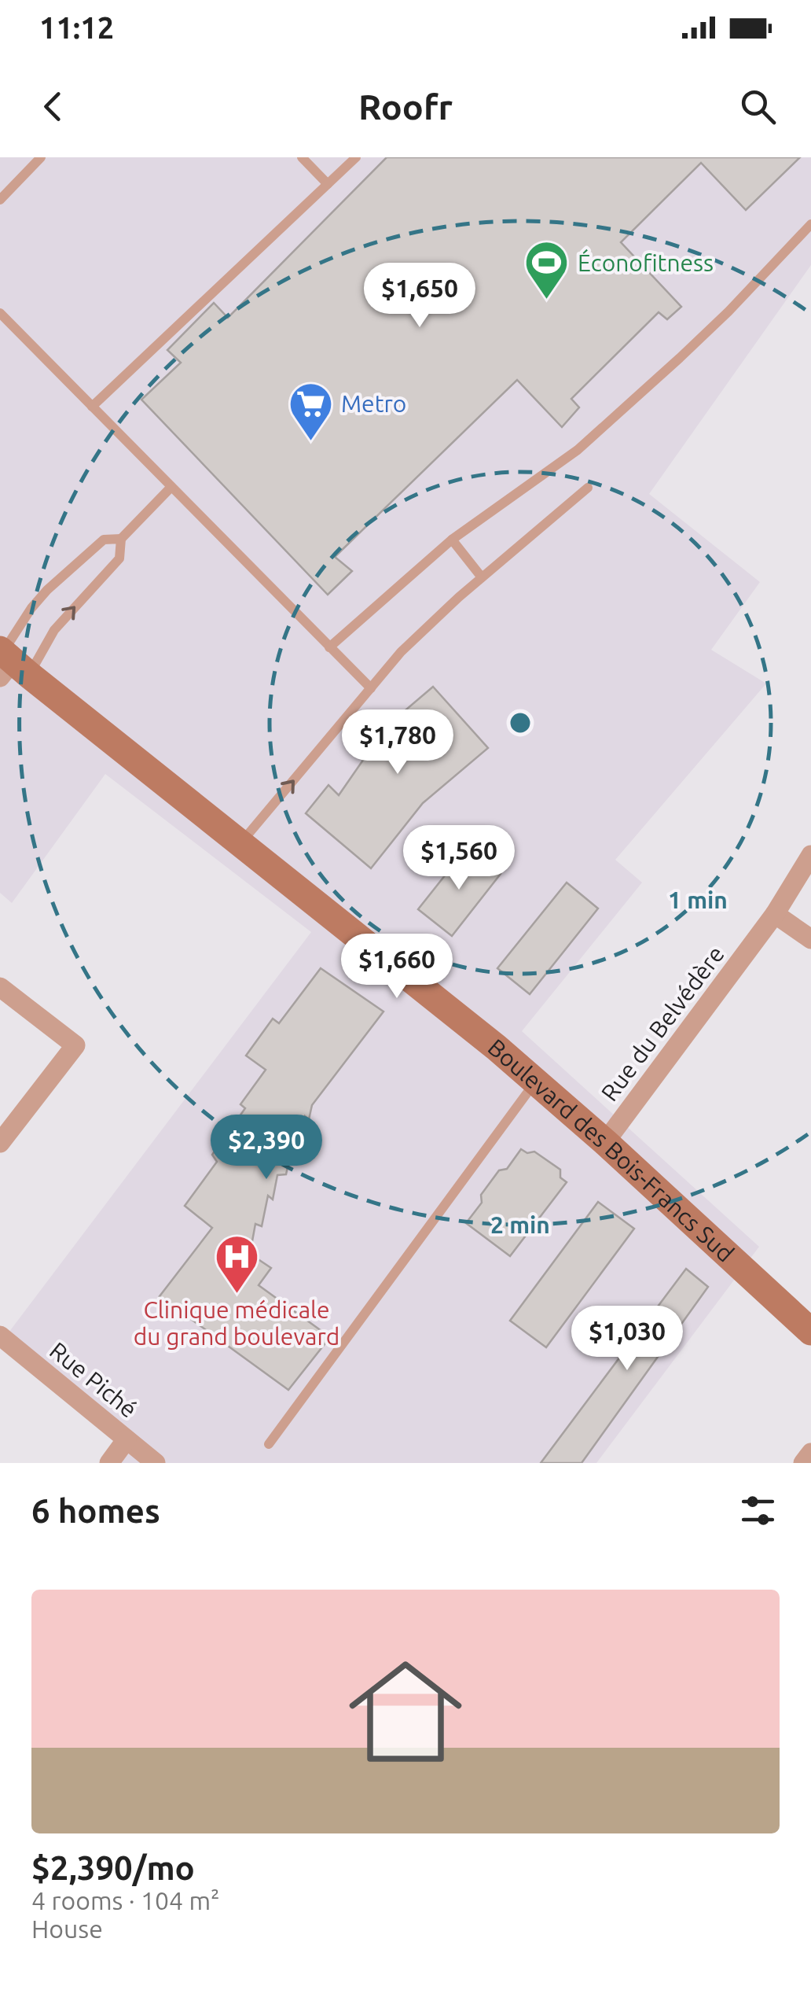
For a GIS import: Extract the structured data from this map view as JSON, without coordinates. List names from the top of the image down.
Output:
{
  "streets": {
    "street": ["Rue du Belvédère", "Boulevard des Bois-Francs Sud", "Rue Piché"]
  },
  "crossings": [
    ["Rue du Belvédère", "Boulevard des Bois-Francs Sud"]
  ],
  "places": {
    "sports": ["Éconofitness"],
    "supermarket": ["Metro"],
    "hospital": ["Clinique médicale du grand boulevard"]
  },
  "page": {
    "status": "11:12",
    "header": "Roofr",
    "price": [
      "$1,650",
      "$1,780",
      "$1,560",
      "$1,660",
      "$2,390",
      "$1,030"
    ],
    "heading": "6 homes",
    "list": [
      {
        "name": "$2,390/mo",
        "note": "4 rooms · 104 m² · House"
      }
    ]
  },
  "rings": ["1 min", "2 min"]
}
